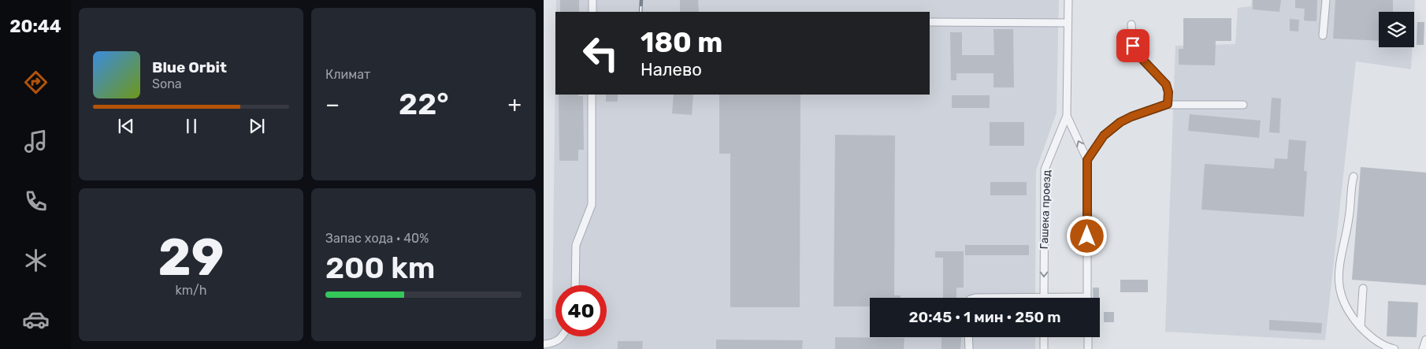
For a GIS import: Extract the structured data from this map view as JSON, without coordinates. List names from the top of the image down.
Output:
{
  "streets": {
    "street": ["Гашека проезд"]
  },
  "page": {
    "tabs": "20:44",
    "tile": [
      "Климат",
      ["29", "km/h"],
      ["Запас хода · 40%", "200 km"]
    ],
    "turn": ["180 m", "Налево"],
    "song": ["Blue Orbit", "Sona"],
    "heat": ["−", "22°", "+"],
    "limit": "40",
    "trip": "20:45 · 1 мин · 250 m"
  }
}
